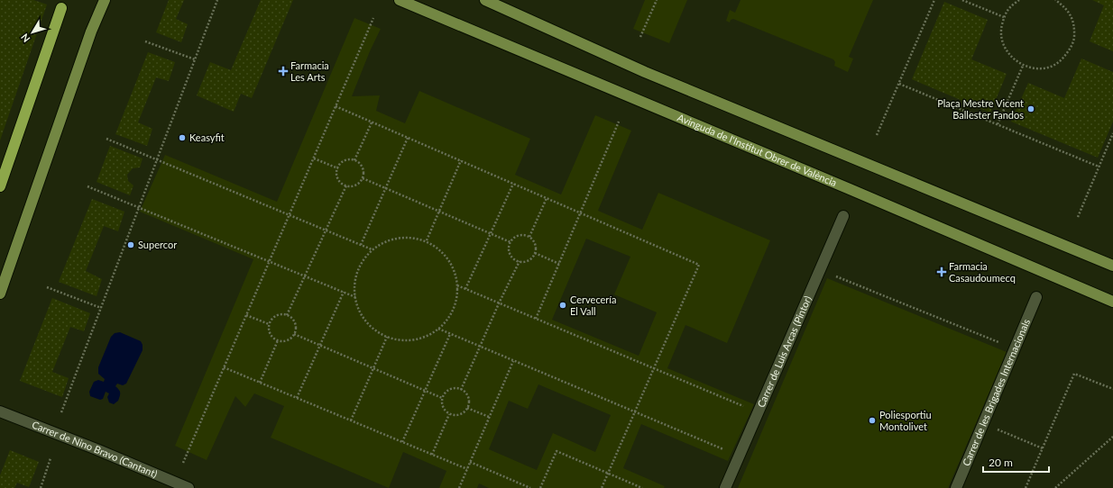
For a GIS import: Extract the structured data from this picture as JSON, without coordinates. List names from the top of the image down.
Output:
{
  "streets": {
    "main road": ["Avinguda de l'Institut Obrer de València"],
    "street": ["Carrer de Luis Arcas (Pintor)", "Carrer de les Brigades Internacionals", "Carrer de Nino Bravo (Cantant)"]
  },
  "places": {
    "health": ["Farmacia Les Arts", "Farmacia Casaudoumecq"],
    "other": [
      "Plaça Mestre Vicent Ballester Fandos",
      "Keasyfit",
      "Supercor",
      "Cervecería El Vall",
      "Poliesportiu Montolivet"
    ]
  },
  "scale_bar": "20 m",
  "north": "bottom left"
}
